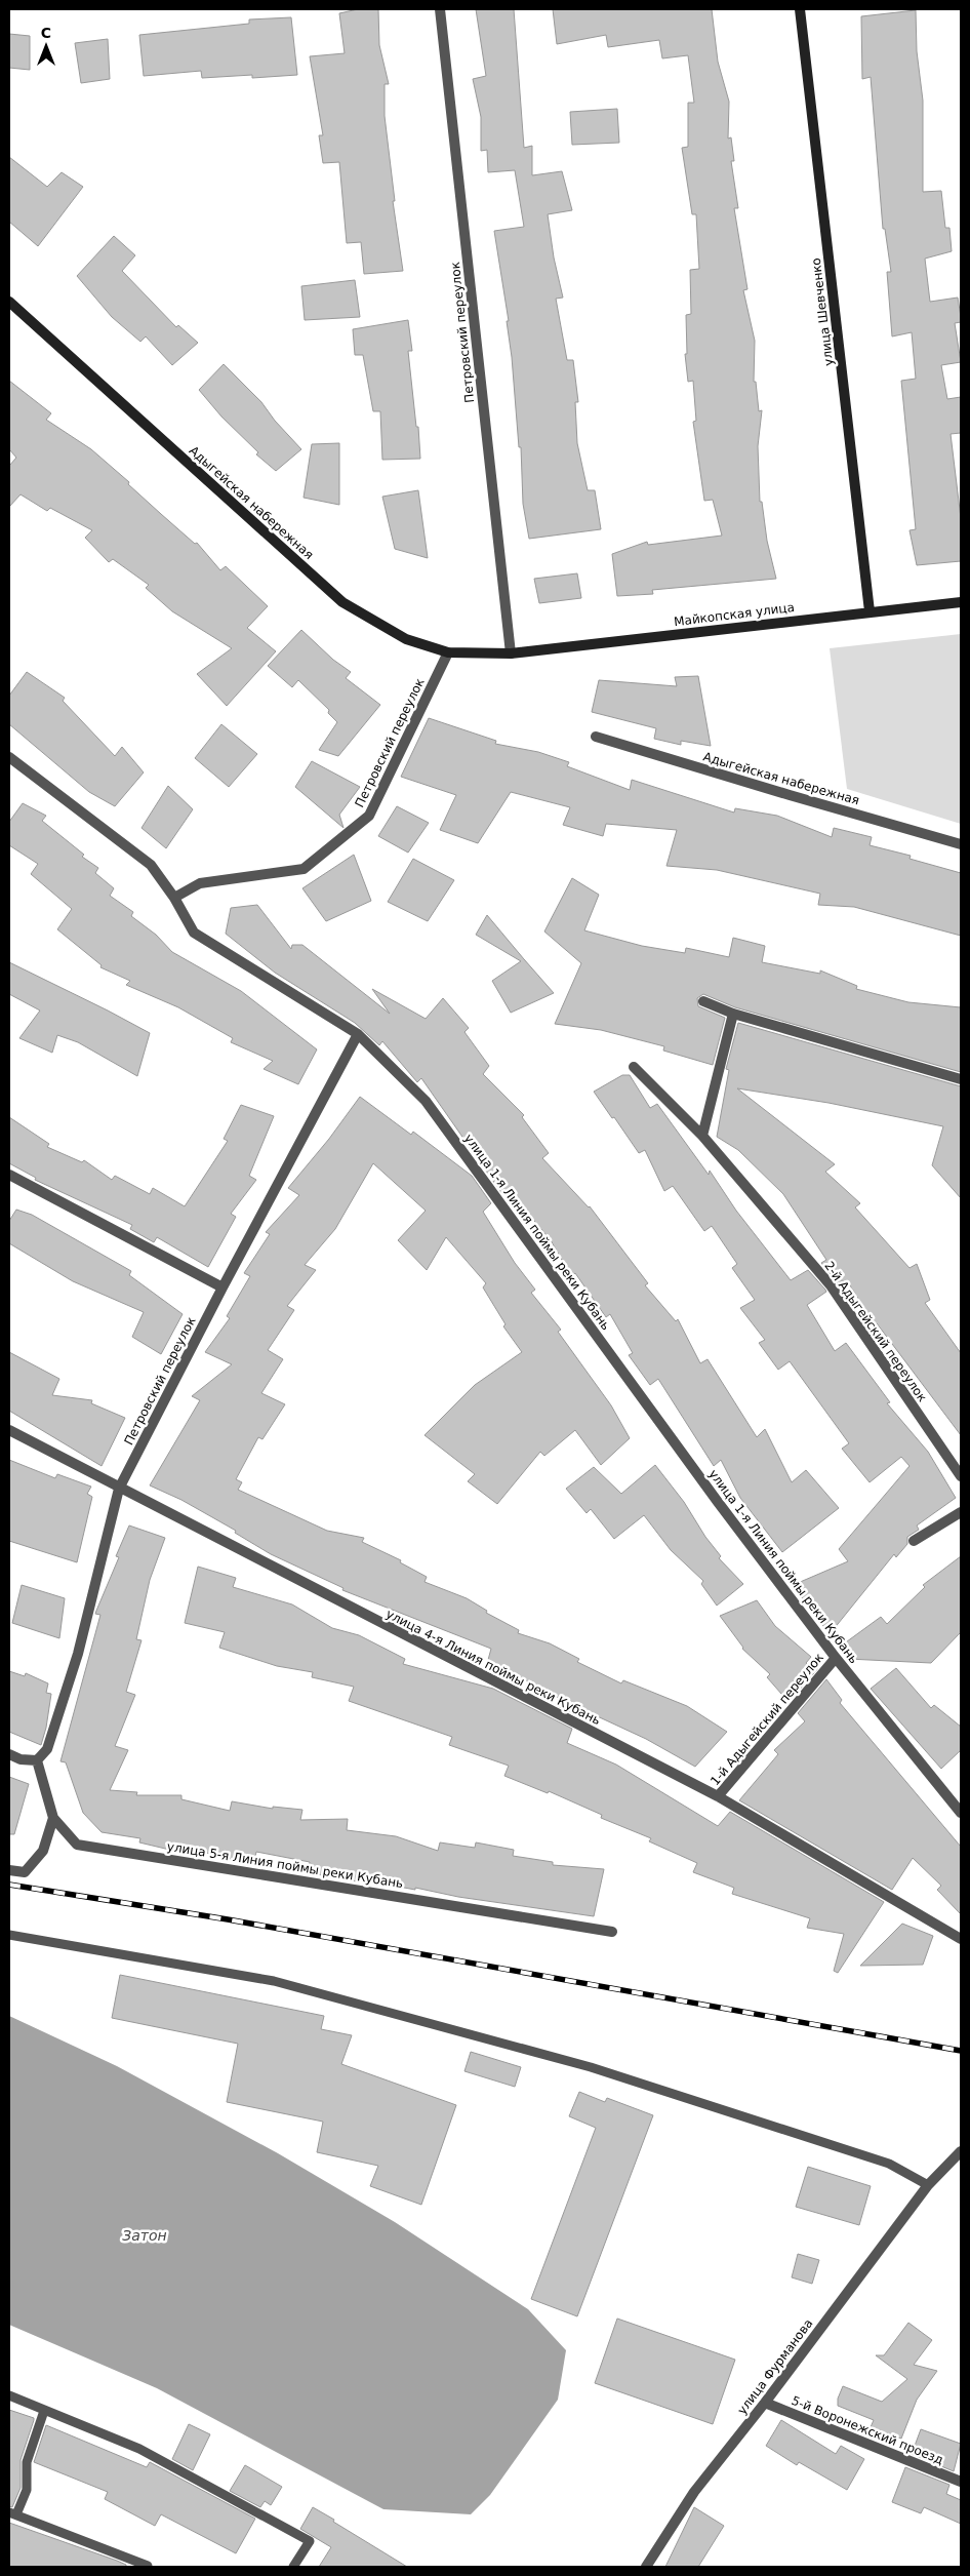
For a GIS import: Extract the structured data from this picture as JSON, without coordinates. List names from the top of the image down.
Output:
{
  "streets": {
    "street": [
      "улица Шевченко",
      "Петровский переулок",
      "Адыгейская набережная",
      "Майкопская улица",
      "улица 1-я Линия поймы реки Кубань",
      "2-й Адыгейский переулок",
      "улица 4-я Линия поймы реки Кубань",
      "1-й Адыгейский переулок",
      "улица 5-я Линия поймы реки Кубань",
      "улица Фурманова",
      "5-й Воронежский проезд"
    ]
  },
  "crossings": [
    ["улица Шевченко", "Майкопская улица"],
    ["Петровский переулок", "Адыгейская набережная"],
    ["Петровский переулок", "Майкопская улица"],
    ["Петровский переулок", "улица 1-я Линия поймы реки Кубань"],
    ["Петровский переулок", "улица 4-я Линия поймы реки Кубань"],
    ["Петровский переулок", "улица 5-я Линия поймы реки Кубань"],
    ["Адыгейская набережная", "Майкопская улица"],
    ["улица 1-я Линия поймы реки Кубань", "1-й Адыгейский переулок"],
    ["улица 4-я Линия поймы реки Кубань", "1-й Адыгейский переулок"],
    ["улица Фурманова", "5-й Воронежский проезд"]
  ],
  "water": ["Затон"],
  "north": "top"
}
